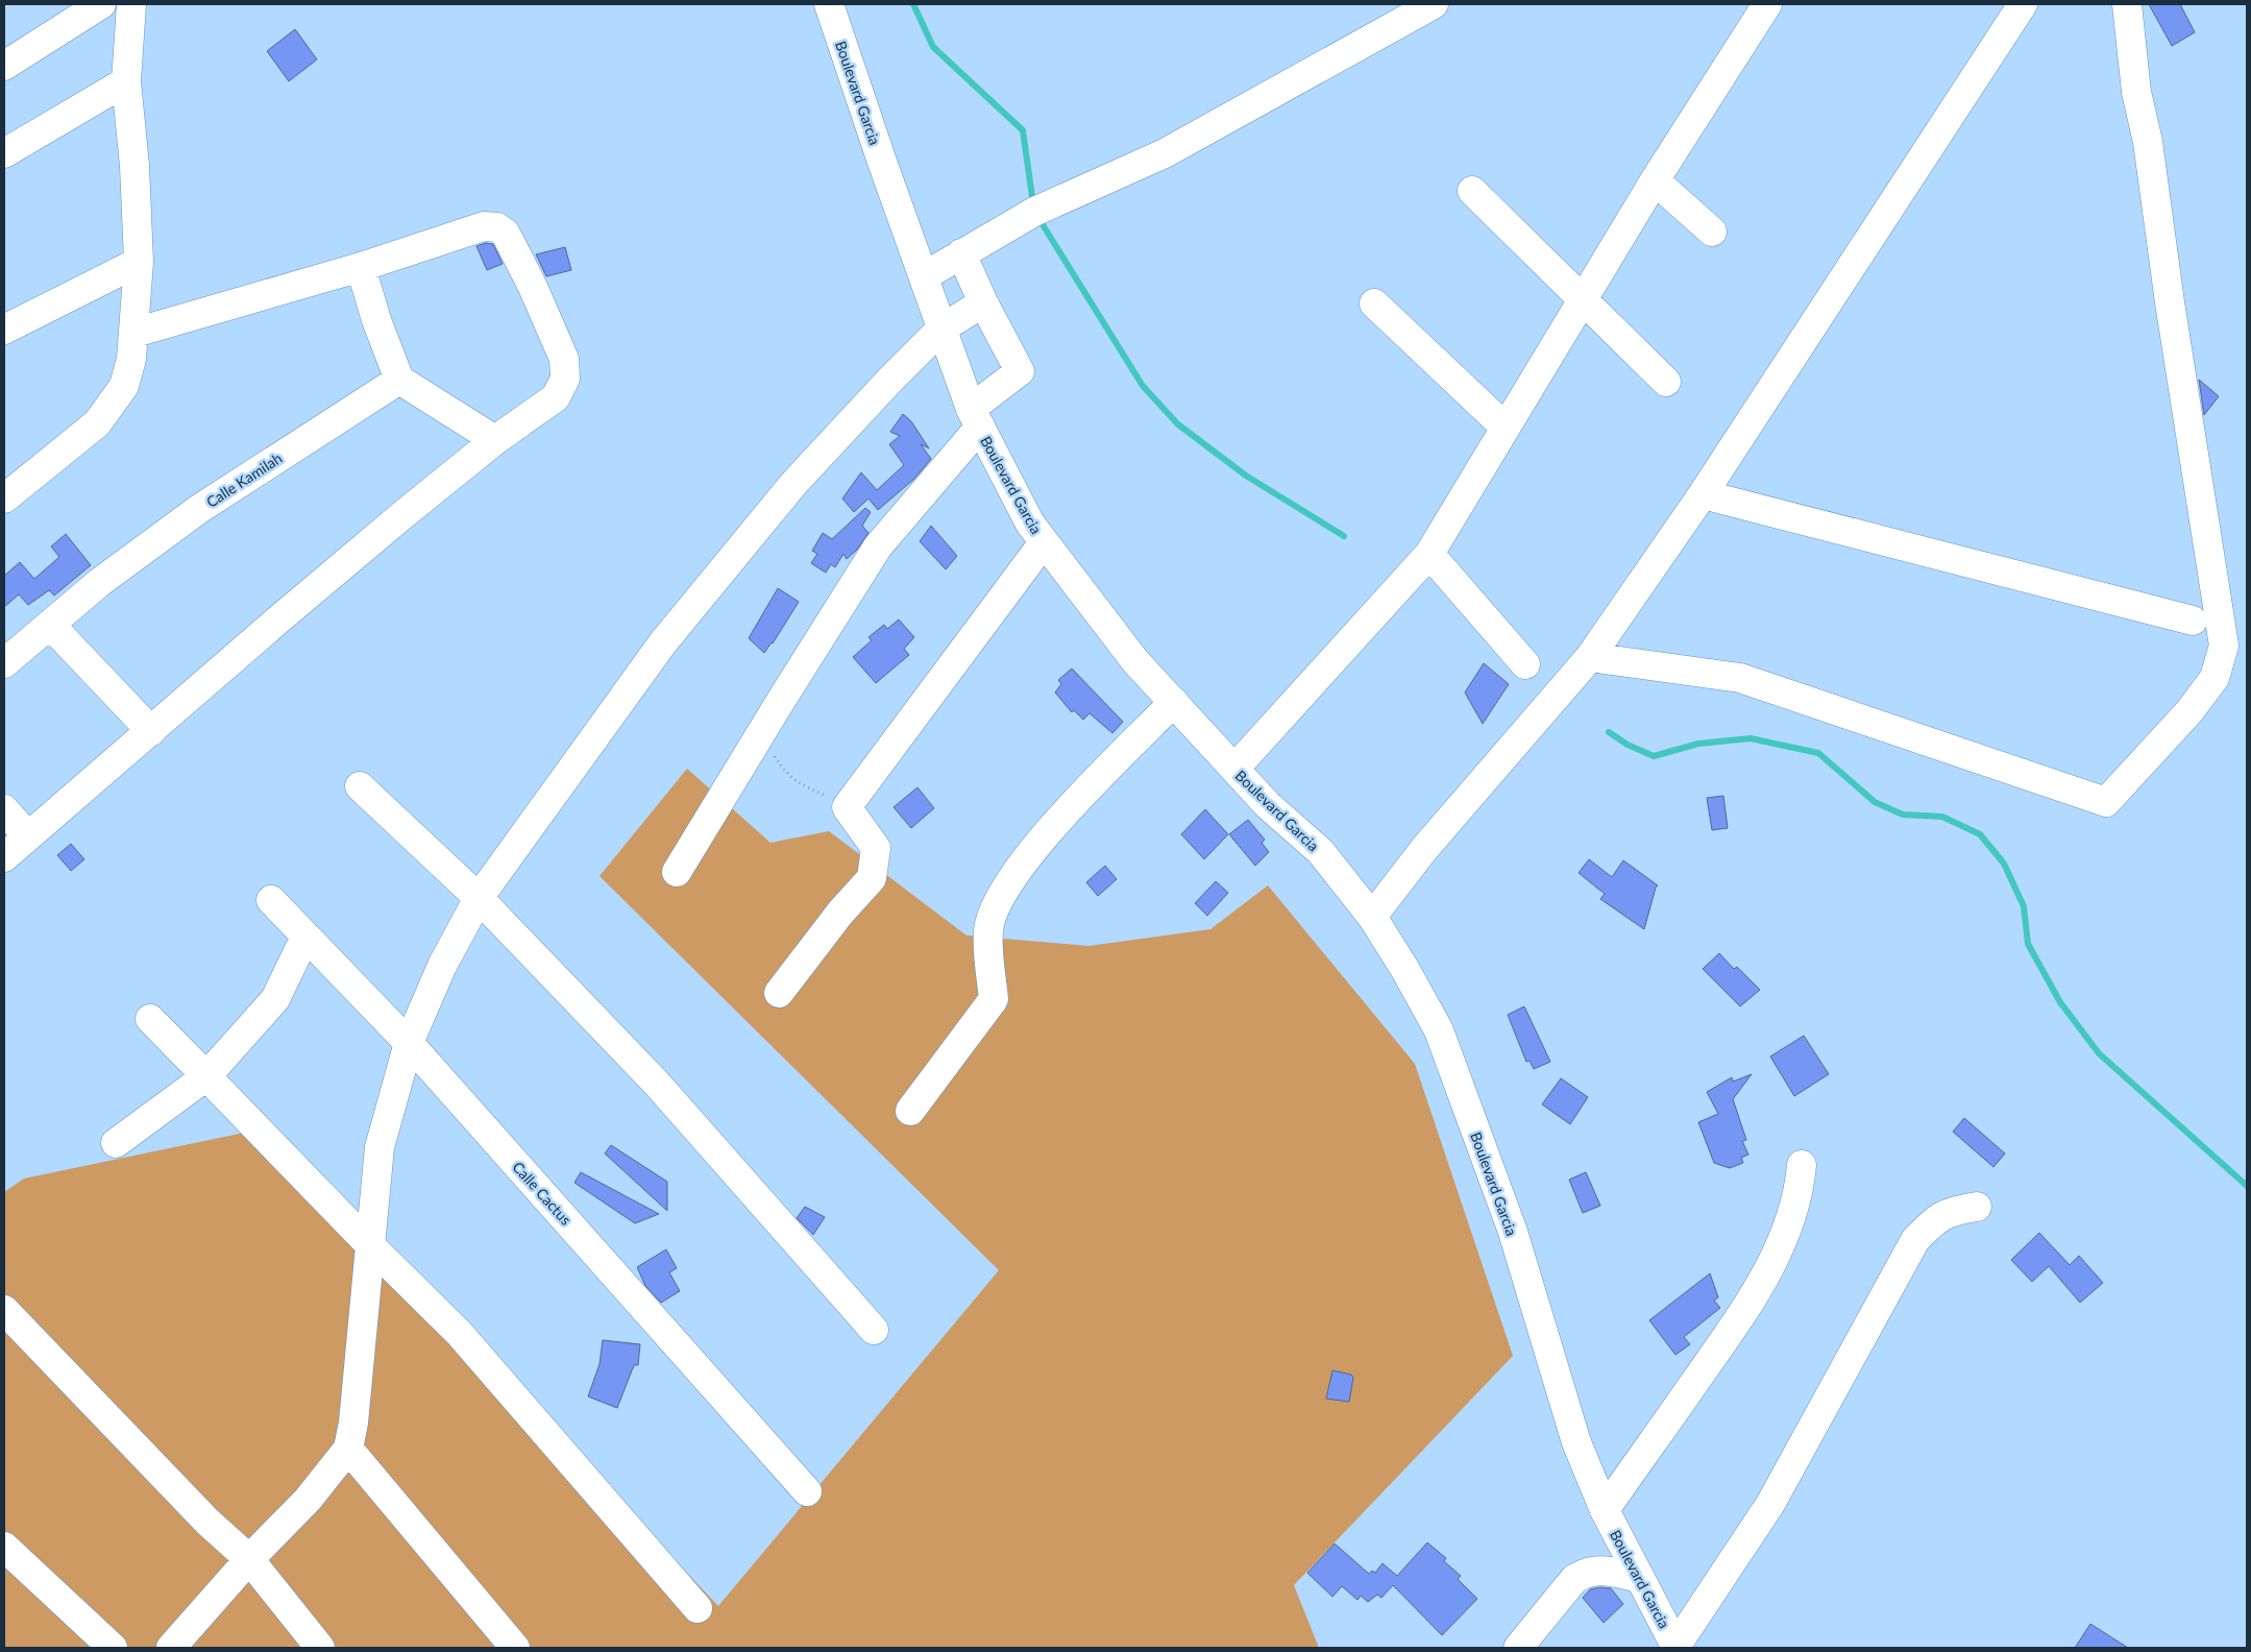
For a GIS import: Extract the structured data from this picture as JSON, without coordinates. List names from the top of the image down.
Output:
{
  "streets": {
    "street": ["Boulevard Garcia", "Calle Kamilah", "Calle Cactus"]
  }
}
